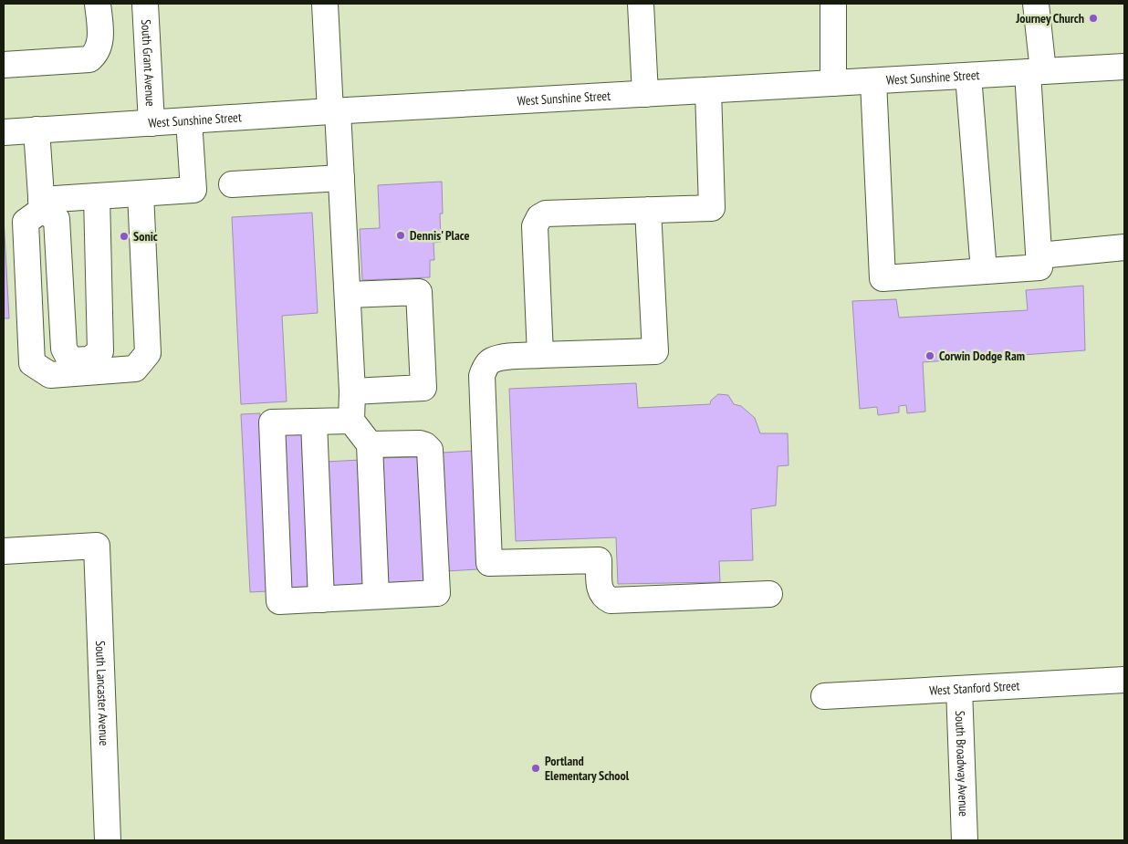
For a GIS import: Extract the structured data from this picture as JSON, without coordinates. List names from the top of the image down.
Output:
{
  "streets": {
    "street": [
      "South Grant Avenue",
      "West Sunshine Street",
      "West Stanford Street",
      "South Lancaster Avenue",
      "South Broadway Avenue"
    ]
  },
  "crossings": [
    ["South Grant Avenue", "West Sunshine Street"],
    ["West Stanford Street", "South Broadway Avenue"]
  ],
  "places": [
    "Journey Church",
    "Dennis' Place",
    "Sonic",
    "Corwin Dodge Ram",
    "Portland Elementary School"
  ]
}
